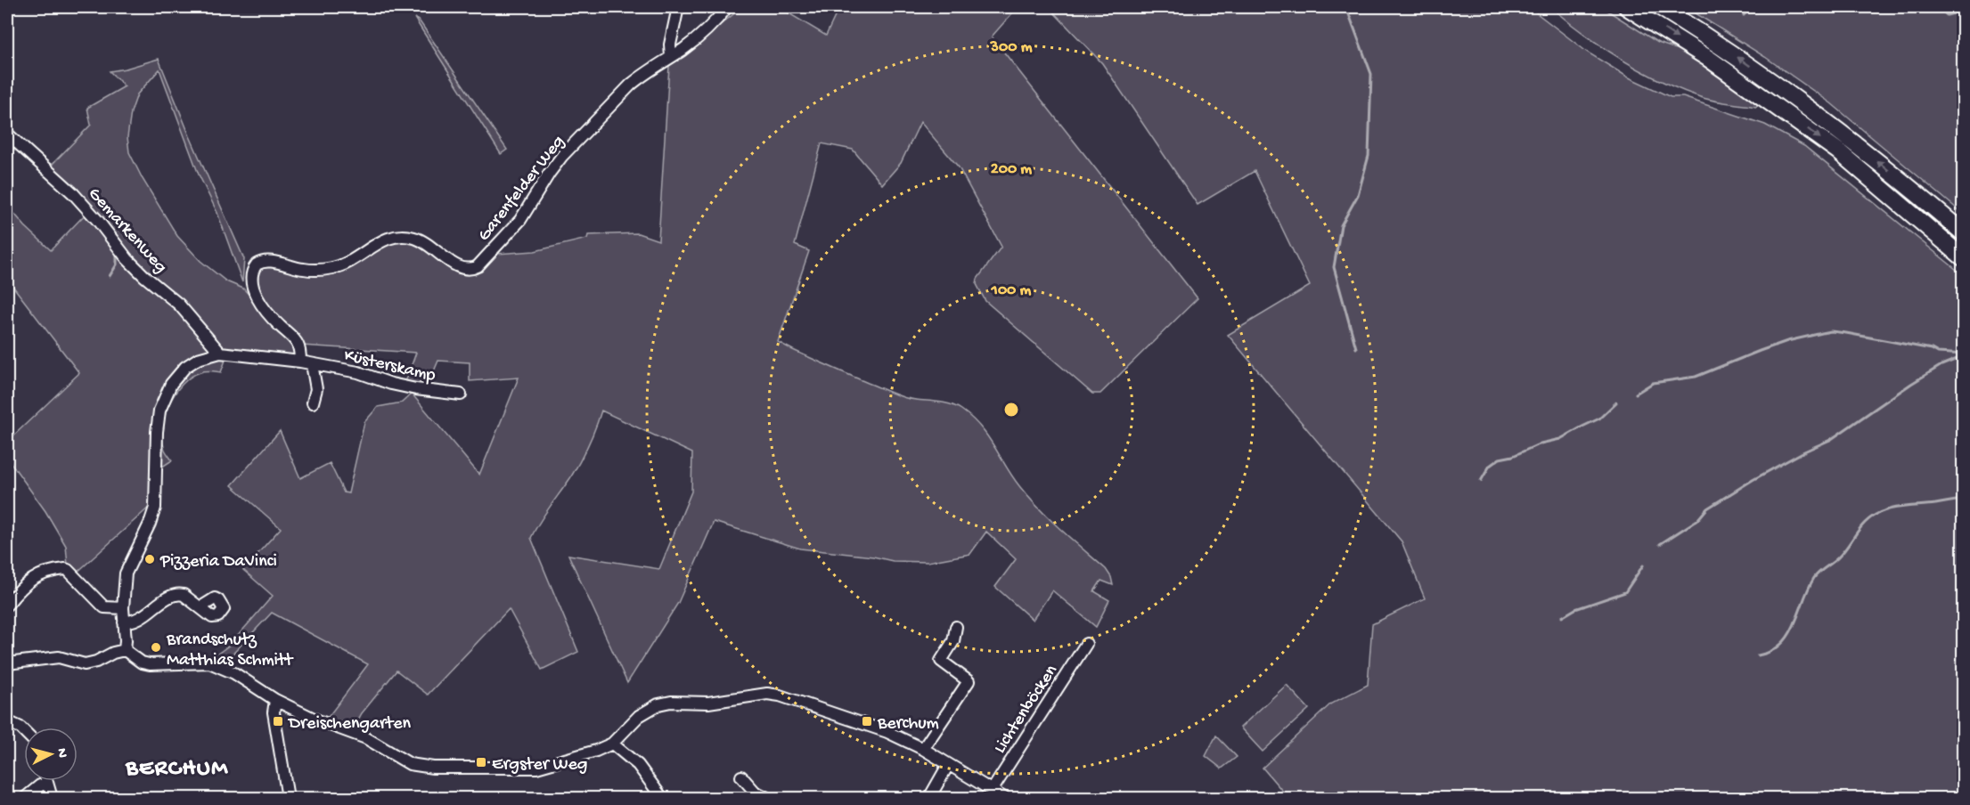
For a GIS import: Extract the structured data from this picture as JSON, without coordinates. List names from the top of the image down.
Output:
{
  "streets": {
    "street": [
      "Garenfelder Weg",
      "Gemarkenweg",
      "Küsterskamp",
      "Lichtenböcken"
    ]
  },
  "crossings": [
    ["Garenfelder Weg", "Küsterskamp"]
  ],
  "districts": ["BERCHUM"],
  "places": {
    "other": ["Pizzeria DaVinci", "Brandschutz Matthias Schmitt"],
    "transit": ["Dreischengarten", "Berchum", "Ergster Weg"]
  },
  "north": "right",
  "rings": ["300 m", "200 m", "100 m"]
}
